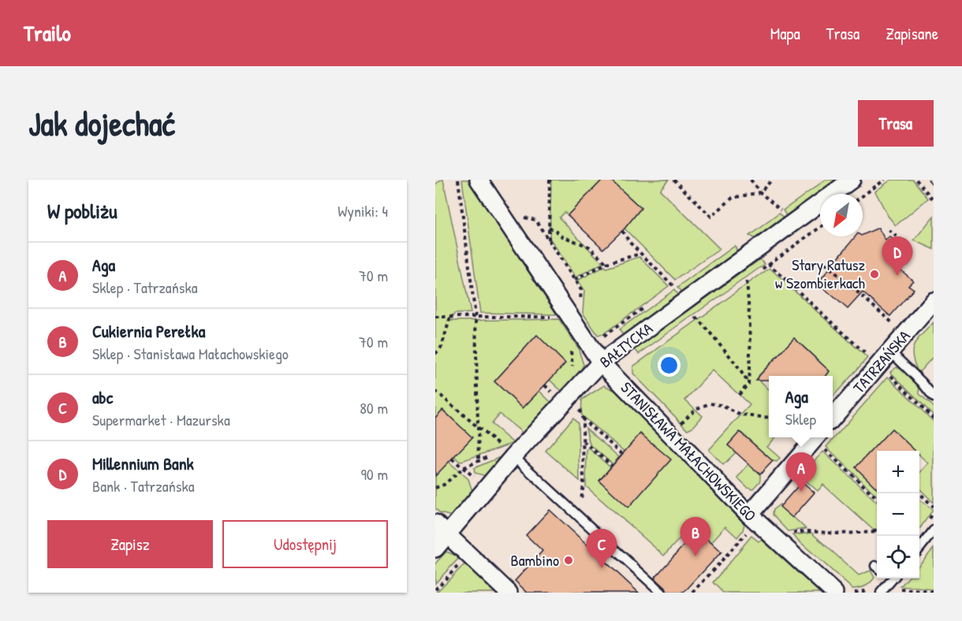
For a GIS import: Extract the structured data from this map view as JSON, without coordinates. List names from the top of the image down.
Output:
{
  "streets": {
    "street": ["BAŁTYCKA", "TATRZAŃSKA", "STANISŁAWA MAŁACHOWSKIEGO"]
  },
  "crossings": [
    ["BAŁTYCKA", "STANISŁAWA MAŁACHOWSKIEGO"]
  ],
  "places": ["Stary Ratusz w Szombierkach", "Bambino"],
  "north": "bottom left",
  "page": {
    "header": "Trailo",
    "nav": ["Mapa", "Trasa", "Zapisane"],
    "buttons": [
      "Trasa",
      ["Zapisz", "Udostępnij"]
    ],
    "title": "Jak dojechać",
    "heading": ["W pobliżu", "Wyniki: 4"],
    "pins": [
      "D",
      "A",
      "B",
      "C"
    ],
    "list": [
      {
        "mark": "A",
        "name": "Aga",
        "note": "Sklep · Tatrzańska",
        "value": "70 m"
      },
      {
        "mark": "B",
        "name": "Cukiernia Perełka",
        "note": "Sklep · Stanisława Małachowskiego",
        "value": "70 m"
      },
      {
        "mark": "C",
        "name": "abc",
        "note": "Supermarket · Mazurska",
        "value": "80 m"
      },
      {
        "mark": "D",
        "name": "Millennium Bank",
        "note": "Bank · Tatrzańska",
        "value": "90 m"
      }
    ],
    "popup": ["Aga", "Sklep"],
    "map_buttons": ["+", "−"]
  }
}
